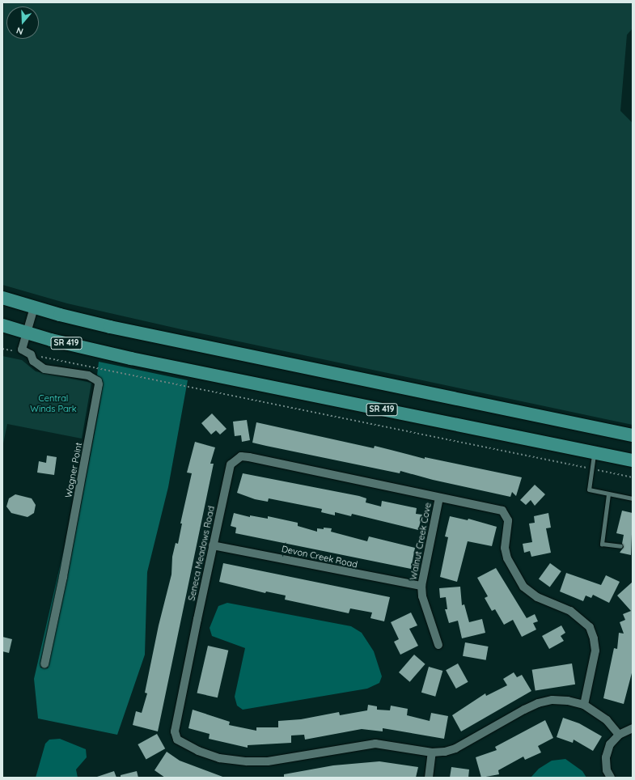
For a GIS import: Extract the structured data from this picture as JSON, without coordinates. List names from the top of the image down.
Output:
{
  "streets": {
    "main road": ["SR 419"],
    "street": [
      "Wagner Point",
      "Walnut Creek Cove",
      "Seneca Meadows Road",
      "Devon Creek Road"
    ]
  },
  "crossings": [
    ["SR 419", "Wagner Point"],
    ["Walnut Creek Cove", "Seneca Meadows Road"],
    ["Walnut Creek Cove", "Devon Creek Road"],
    ["Seneca Meadows Road", "Devon Creek Road"]
  ],
  "parks": ["Central Winds Park"],
  "north": "bottom"
}
